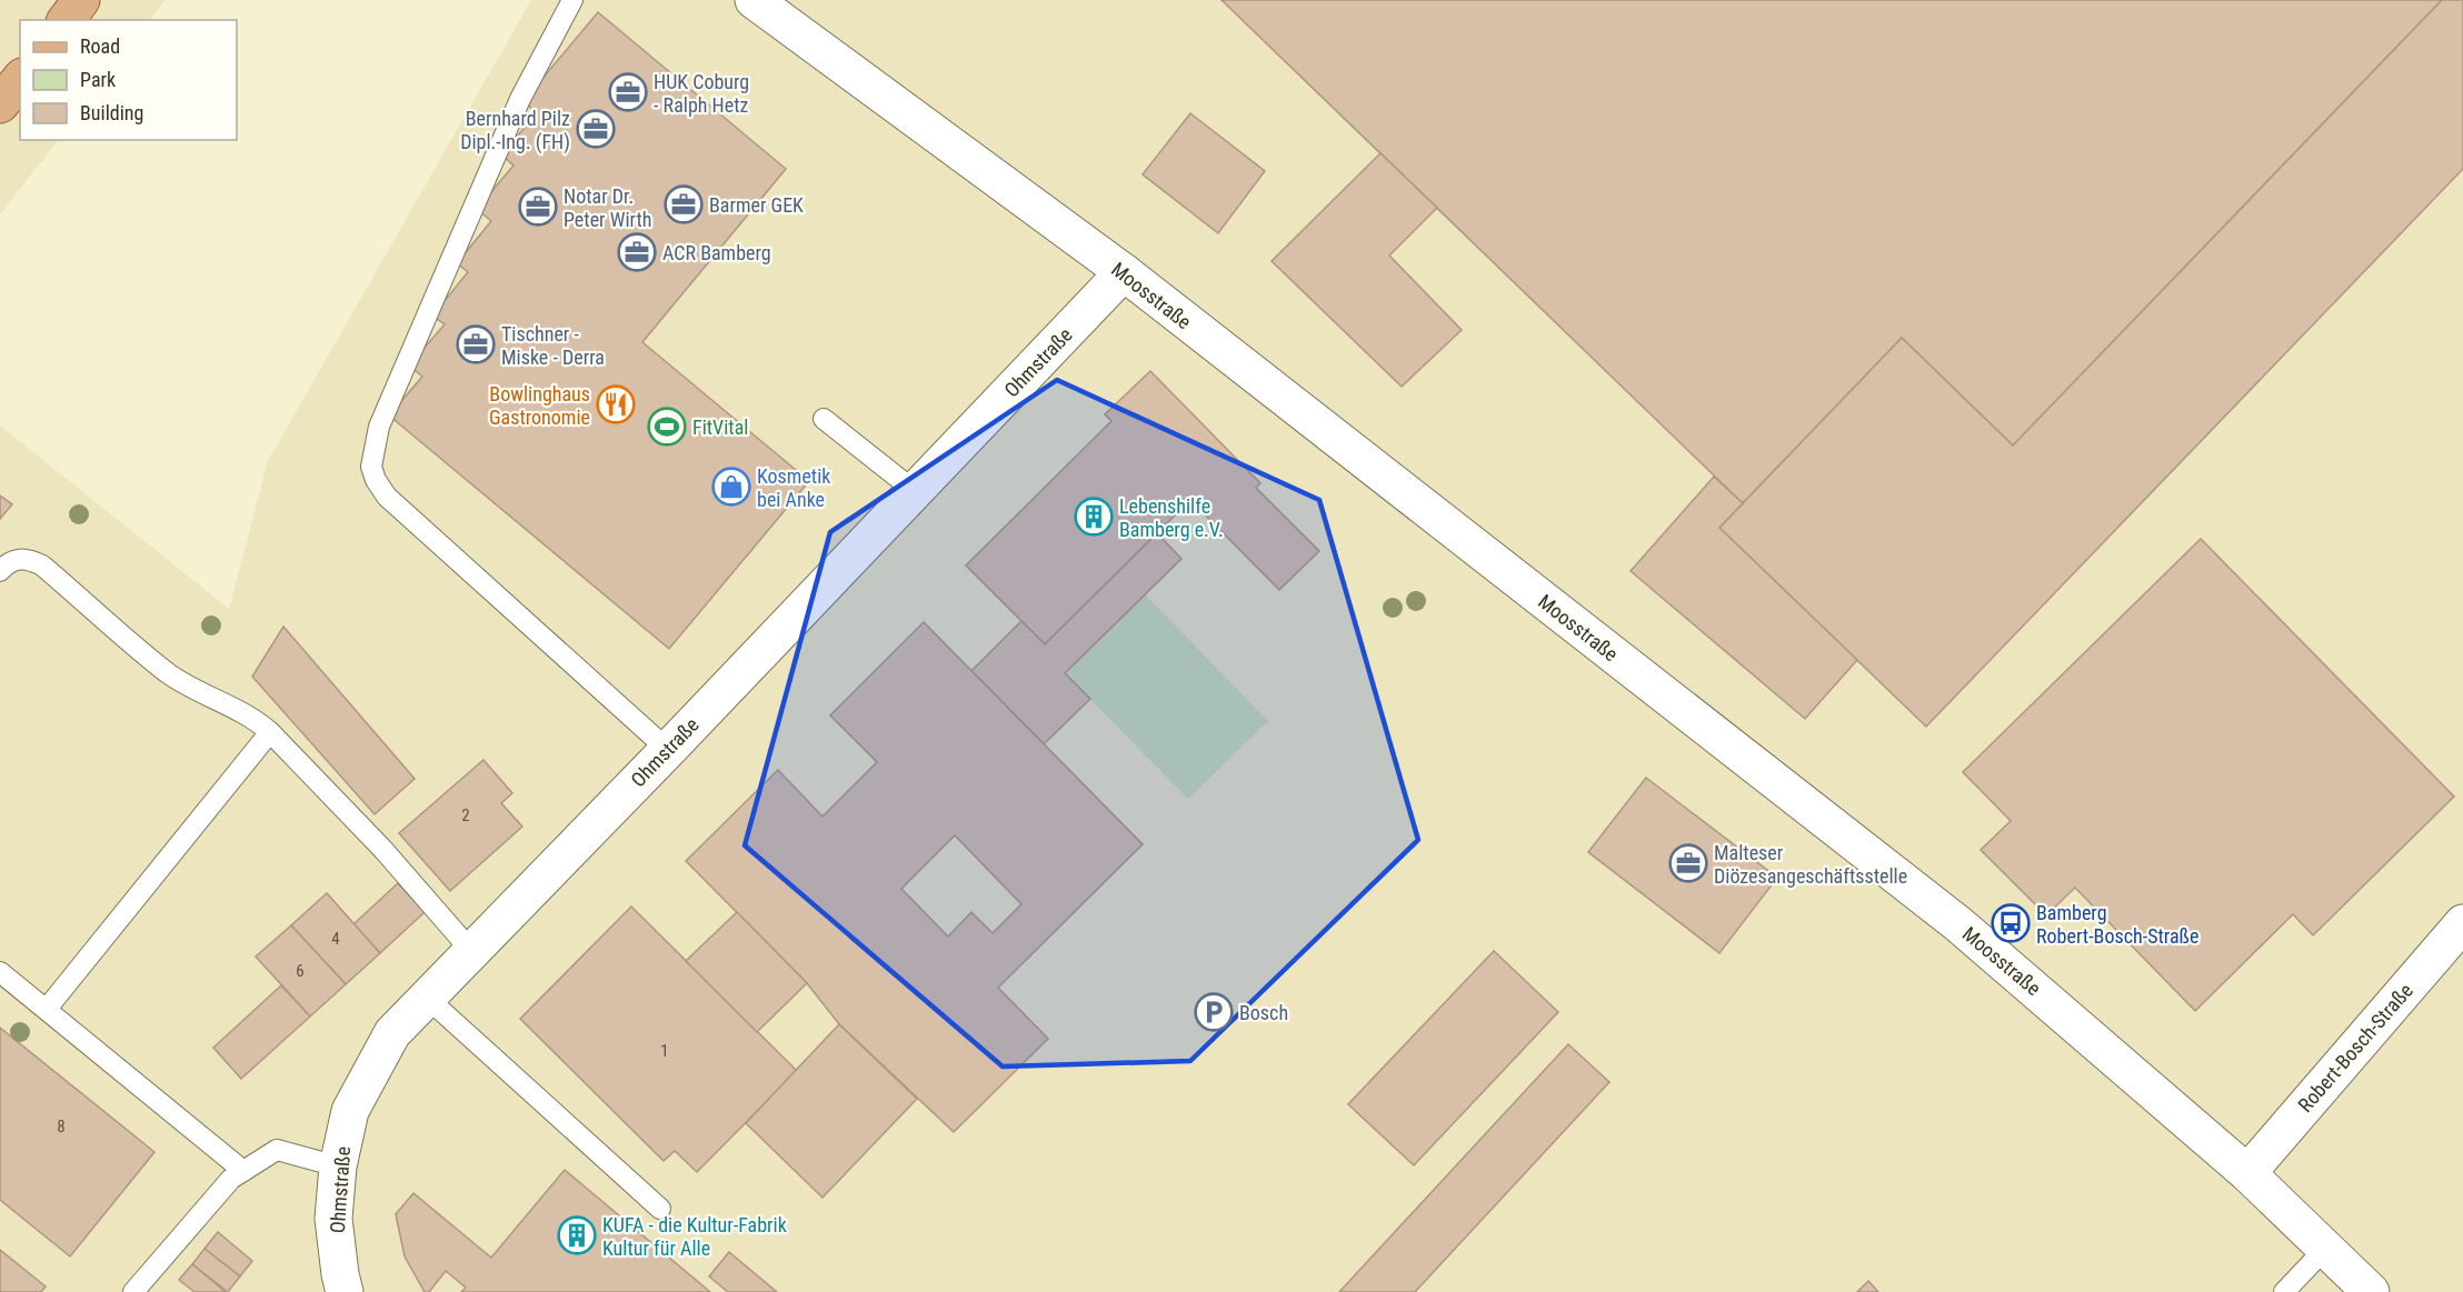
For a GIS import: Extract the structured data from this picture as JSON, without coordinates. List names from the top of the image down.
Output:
{
  "streets": {
    "street": ["Moosstraße", "Ohmstraße", "Robert-Bosch-Straße"]
  },
  "crossings": [
    ["Moosstraße", "Ohmstraße"],
    ["Moosstraße", "Robert-Bosch-Straße"]
  ],
  "places": {
    "office": [
      "HUK Coburg - Ralph Hetz",
      "Bernhard Pilz Dipl.-Ing. (FH)",
      "Barmer GEK",
      "Notar Dr. Peter Wirth",
      "ACR Bamberg",
      "Tischner - Miske - Derra",
      "Malteser Diözesangeschäftsstelle"
    ],
    "restaurant": ["Bowlinghaus Gastronomie"],
    "sports": ["FitVital"],
    "shop": ["Kosmetik bei Anke"],
    "building": ["Lebenshilfe Bamberg e.V.", "KUFA - die Kultur-Fabrik Kultur für Alle"],
    "bus stop": ["Bamberg Robert-Bosch-Straße"],
    "parking": ["Bosch"]
  },
  "house_numbers": [
    "2",
    "4",
    "6",
    "1",
    "8"
  ],
  "legend": ["Road", "Park", "Building"]
}
